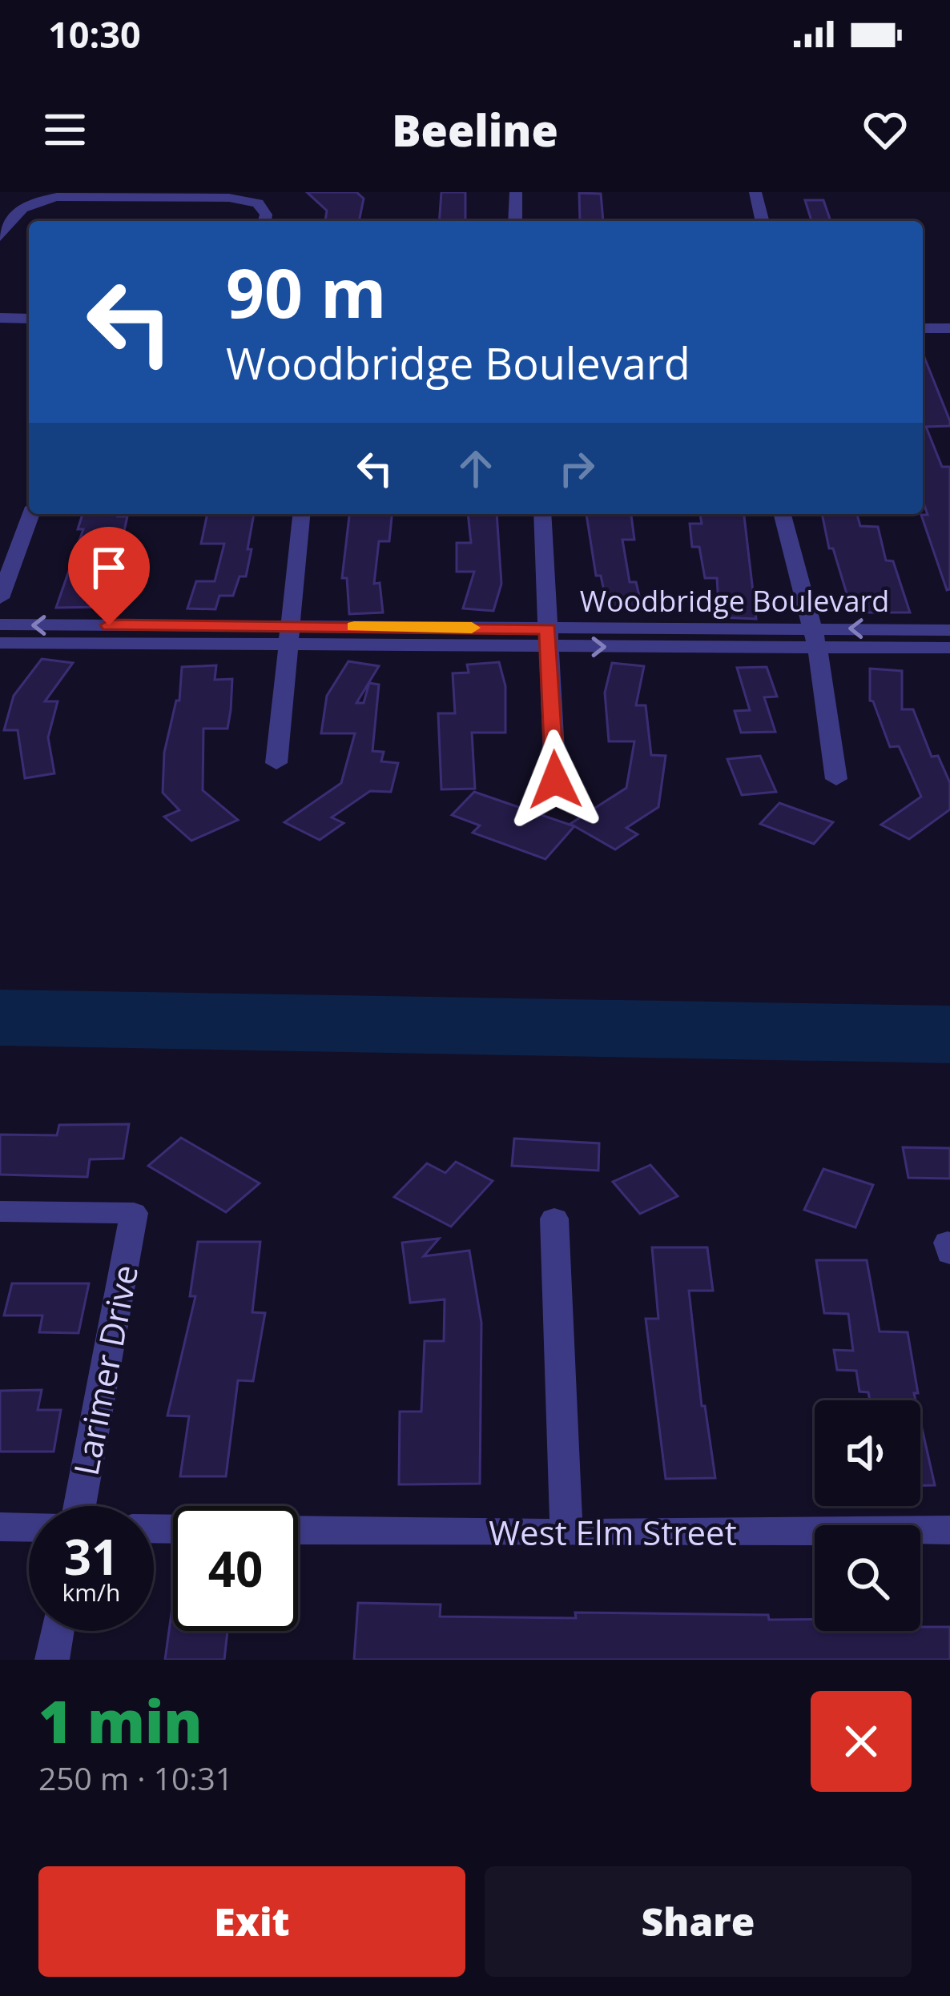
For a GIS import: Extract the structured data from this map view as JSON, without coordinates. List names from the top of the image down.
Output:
{
  "streets": {
    "street": ["Woodbridge Boulevard", "Larimer Drive", "West Elm Street"]
  },
  "page": {
    "status": "10:30",
    "header": "Beeline",
    "turn": ["90 m", "Woodbridge Boulevard"],
    "speed": "31 km/h",
    "limit": "40",
    "heading": ["1 min", "250 m · 10:31"],
    "buttons": ["Exit", "Share"]
  }
}
